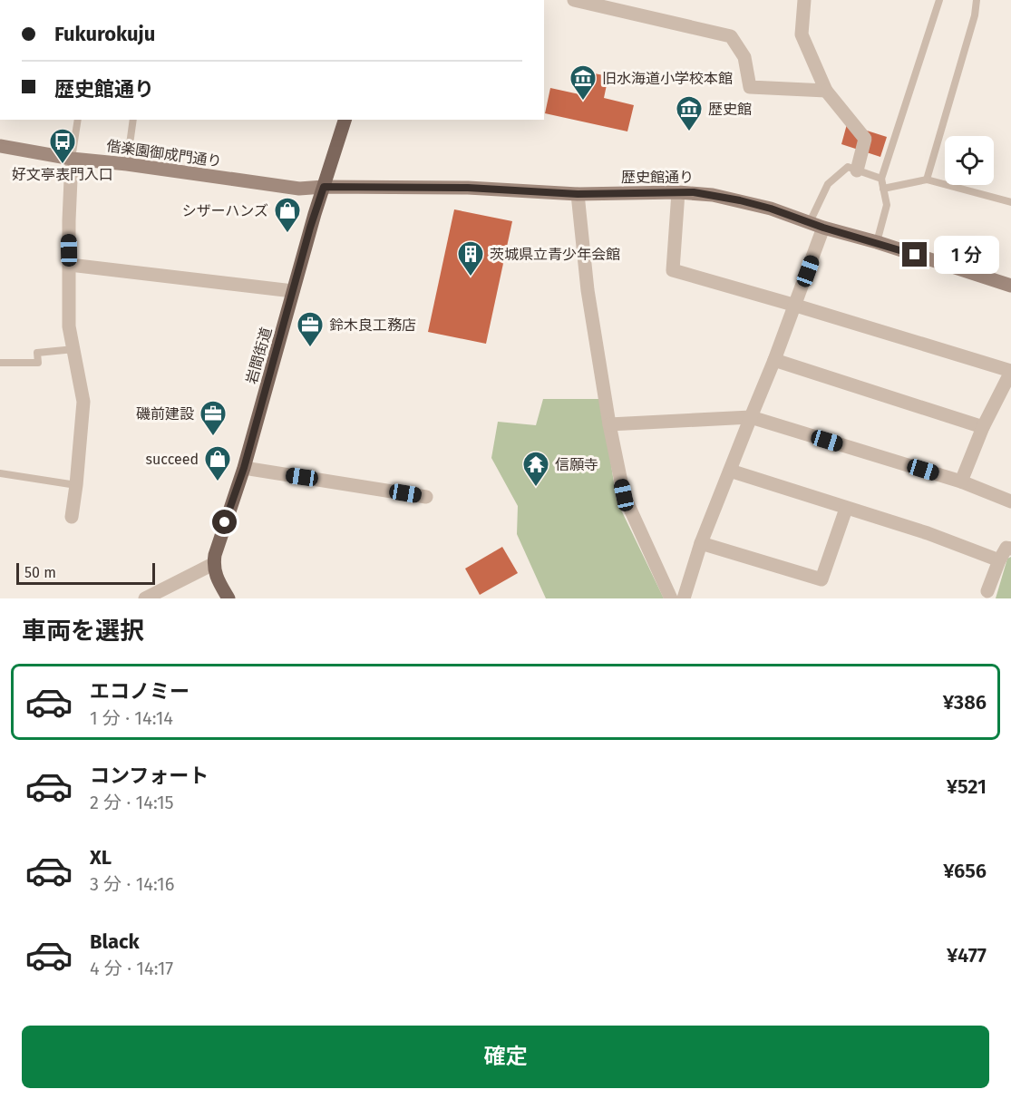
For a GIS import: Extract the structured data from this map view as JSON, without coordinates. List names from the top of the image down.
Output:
{
  "streets": {
    "main road": ["岩間街道"],
    "street": ["偕楽園御成門通り", "歴史館通り"]
  },
  "crossings": [
    ["偕楽園御成門通り", "歴史館通り"],
    ["偕楽園御成門通り", "岩間街道"],
    ["歴史館通り", "岩間街道"]
  ],
  "places": {
    "museum": ["旧水海道小学校本館", "歴史館"],
    "bus stop": ["好文亭表門入口"],
    "shop": ["シザーハンズ", "succeed"],
    "building": ["茨城県立青少年会館"],
    "office": ["鈴木良工務店", "磯前建設"],
    "temple": ["信願寺"]
  },
  "scale_bar": "50 m",
  "page": {
    "banner": ["Fukurokuju", "歴史館通り"],
    "bubble": "1 分",
    "scale": "50 m",
    "heading": "車両を選択",
    "list": [
      {
        "name": "エコノミー",
        "note": "1 分 · 14:14",
        "value": "¥386"
      },
      {
        "name": "コンフォート",
        "note": "2 分 · 14:15",
        "value": "¥521"
      },
      {
        "name": "XL",
        "note": "3 分 · 14:16",
        "value": "¥656"
      },
      {
        "name": "Black",
        "note": "4 分 · 14:17",
        "value": "¥477"
      }
    ],
    "buttons": "確定"
  }
}
